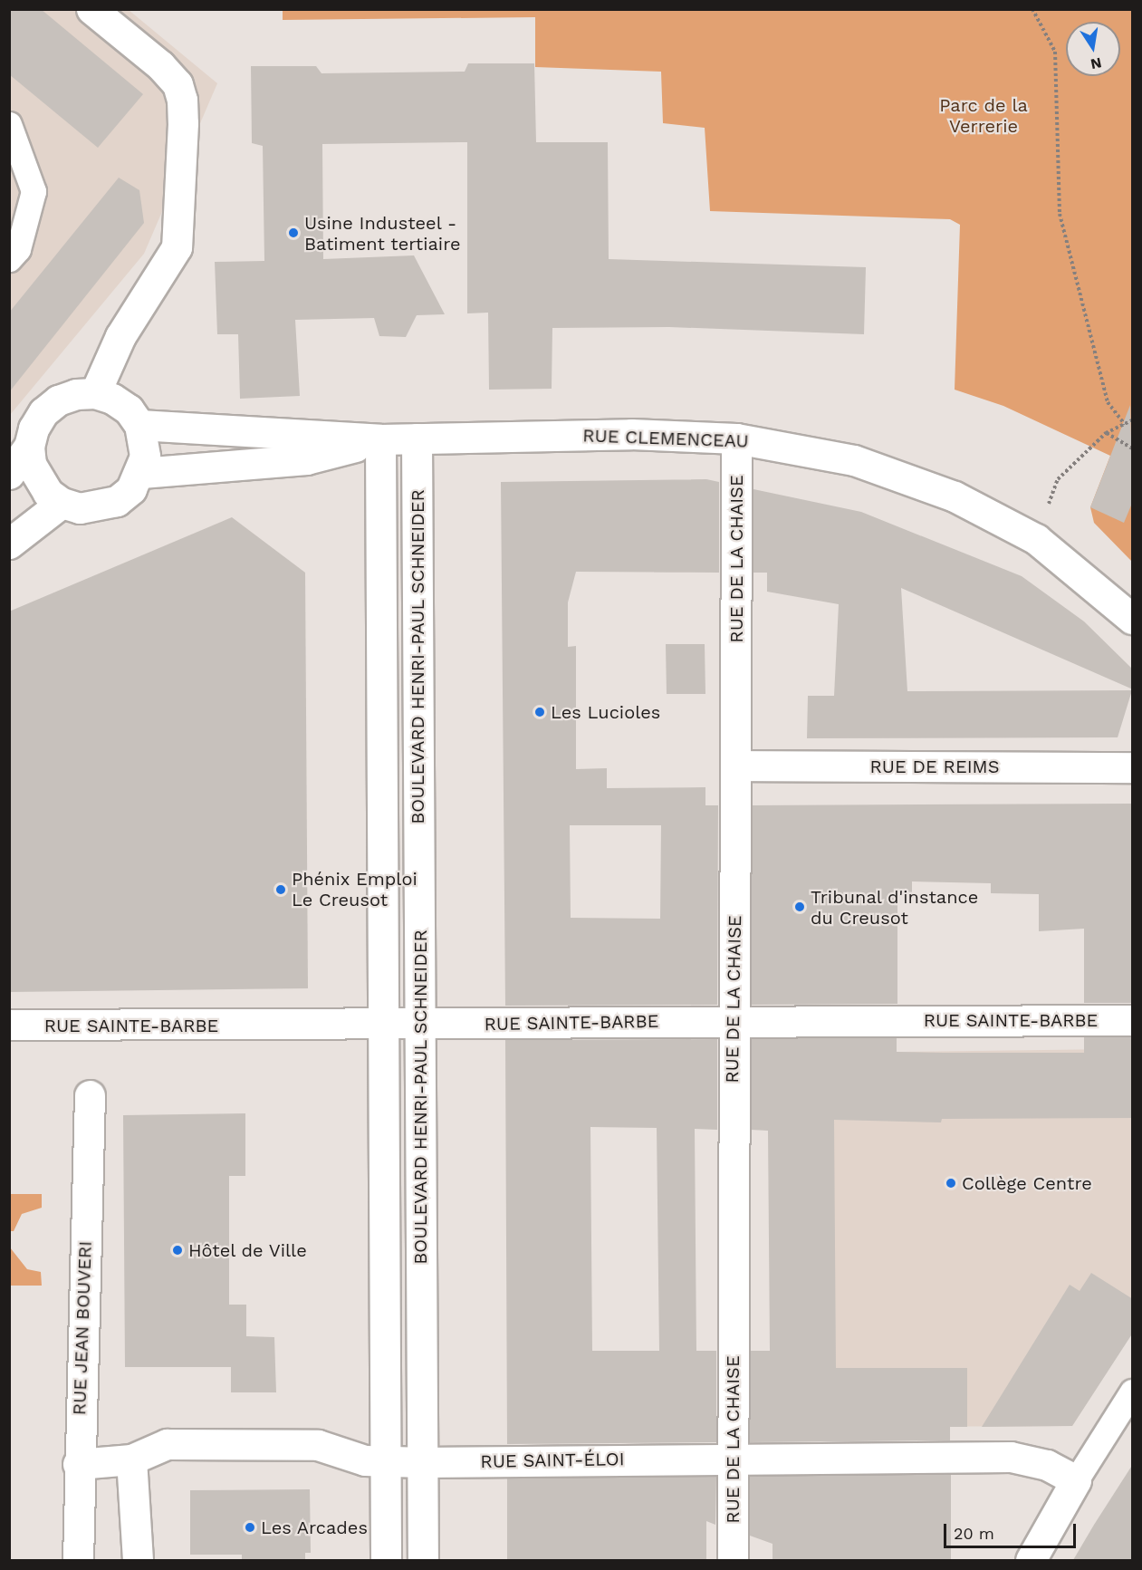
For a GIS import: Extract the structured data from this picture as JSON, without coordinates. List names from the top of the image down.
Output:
{
  "streets": {
    "street": [
      "RUE CLEMENCEAU",
      "RUE DE LA CHAISE",
      "BOULEVARD HENRI-PAUL SCHNEIDER",
      "RUE DE REIMS",
      "RUE SAINTE-BARBE",
      "RUE JEAN BOUVERI",
      "RUE SAINT-ÉLOI"
    ]
  },
  "crossings": [
    ["RUE CLEMENCEAU", "RUE DE LA CHAISE"],
    ["RUE CLEMENCEAU", "BOULEVARD HENRI-PAUL SCHNEIDER"],
    ["RUE DE LA CHAISE", "RUE DE REIMS"],
    ["RUE DE LA CHAISE", "RUE SAINTE-BARBE"],
    ["RUE DE LA CHAISE", "RUE SAINT-ÉLOI"],
    ["BOULEVARD HENRI-PAUL SCHNEIDER", "RUE SAINTE-BARBE"],
    ["BOULEVARD HENRI-PAUL SCHNEIDER", "RUE SAINT-ÉLOI"],
    ["RUE JEAN BOUVERI", "RUE SAINT-ÉLOI"]
  ],
  "parks": ["Parc de la Verrerie"],
  "places": [
    "Usine Industeel - Batiment tertiaire",
    "Les Lucioles",
    "Phénix Emploi Le Creusot",
    "Tribunal d'instance du Creusot",
    "Collège Centre",
    "Hôtel de Ville",
    "Les Arcades"
  ],
  "scale_bar": "20 m",
  "north": "bottom"
}
